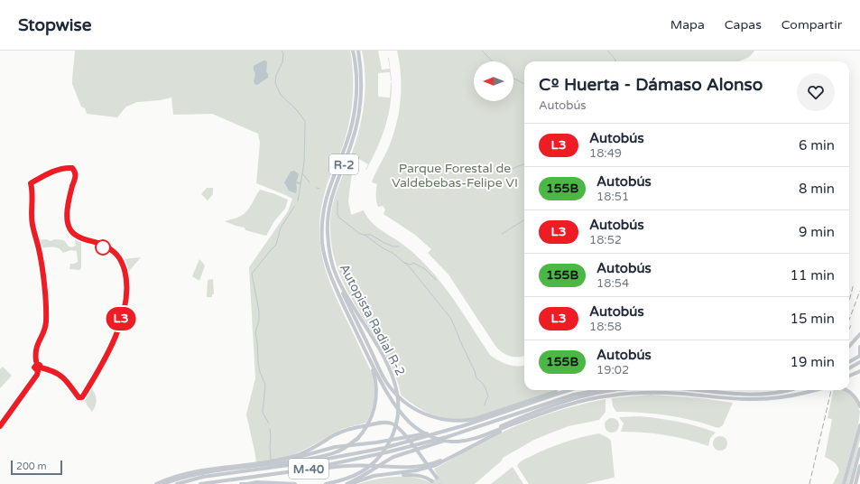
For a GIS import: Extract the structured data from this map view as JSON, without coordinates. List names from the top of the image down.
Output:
{
  "streets": {
    "highway": ["R-2", "Autopista Radial R-2", "M-40"]
  },
  "crossings": [
    ["Autopista Radial R-2", "M-40"]
  ],
  "parks": ["Parque Forestal de Valdebebas-Felipe VI"],
  "lines": ["bus line L3"],
  "scale_bar": "200 m",
  "north": "left",
  "page": {
    "header": "Stopwise",
    "nav": ["Mapa", "Capas", "Compartir"],
    "on_map": "L3",
    "heading": ["Cº Huerta - Dámaso Alonso", "Autobús"],
    "list": [
      {
        "mark": "L3",
        "name": "Autobús",
        "note": "18:49",
        "value": "6 min"
      },
      {
        "mark": "155B",
        "name": "Autobús",
        "note": "18:51",
        "value": "8 min"
      },
      {
        "mark": "L3",
        "name": "Autobús",
        "note": "18:52",
        "value": "9 min"
      },
      {
        "mark": "155B",
        "name": "Autobús",
        "note": "18:54",
        "value": "11 min"
      },
      {
        "mark": "L3",
        "name": "Autobús",
        "note": "18:58",
        "value": "15 min"
      },
      {
        "mark": "155B",
        "name": "Autobús",
        "note": "19:02",
        "value": "19 min"
      }
    ],
    "scale": "200 m"
  }
}
